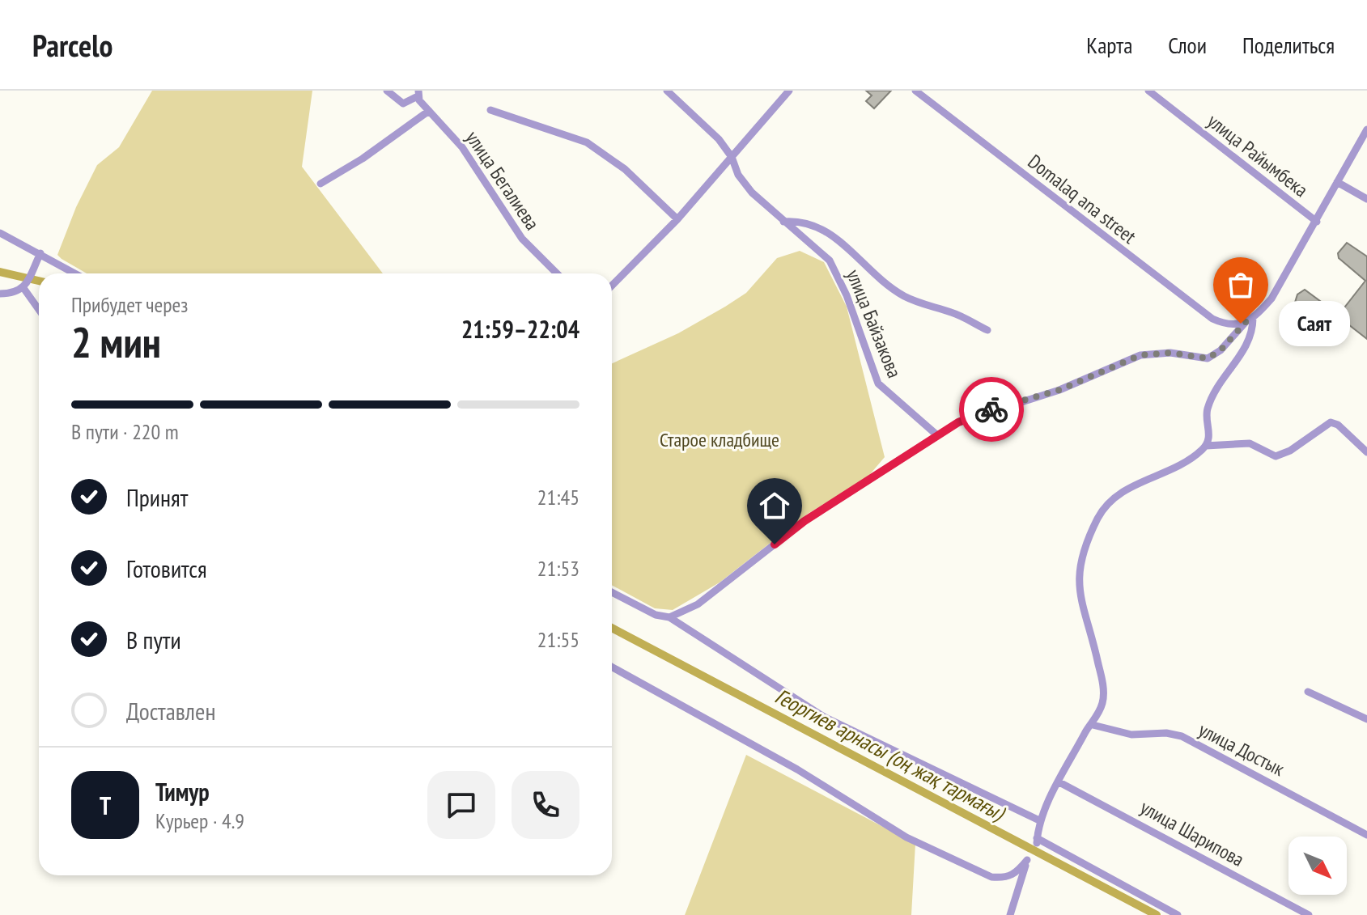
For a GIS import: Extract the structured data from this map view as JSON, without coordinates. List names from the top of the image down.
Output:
{
  "streets": {
    "street": [
      "улица Райымбека",
      "улица Бегалиева",
      "Domalaq ana street",
      "улица Байзакова",
      "улица Достык",
      "улица Шарипова"
    ]
  },
  "water": ["Георгиев арнасы (оң жақ тармағы)"],
  "parks": ["Старое кладбище"],
  "places": ["Саят"],
  "north": "bottom right",
  "page": {
    "header": "Parcelo",
    "nav": ["Карта", "Слои", "Поделиться"],
    "heading": ["2 мин", "Прибудет через", "21:59–22:04"],
    "panel": ["Тимур", "Курьер · 4.9"],
    "bubble": "Саят",
    "bar": "В пути · 220 m",
    "list": [
      ["Принят", "21:45"],
      ["Готовится", "21:53"],
      ["В пути", "21:55"],
      "Доставлен"
    ],
    "round": "Т"
  }
}
